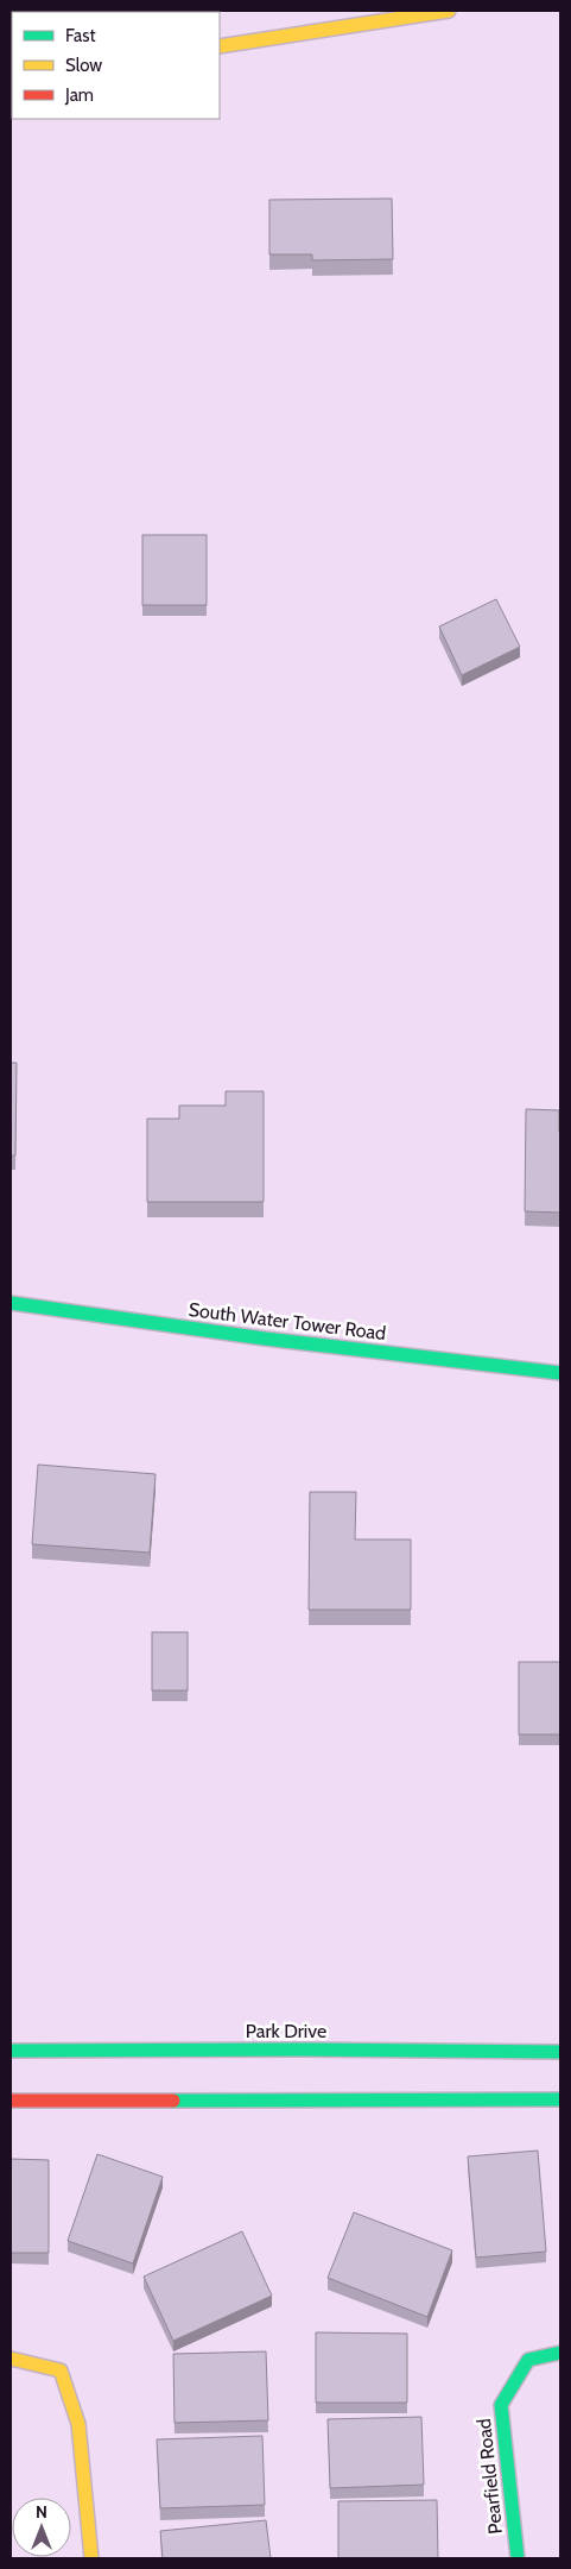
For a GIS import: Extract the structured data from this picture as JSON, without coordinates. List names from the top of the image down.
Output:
{
  "streets": {
    "street": ["South Water Tower Road", "Park Drive", "Pearfield Road"]
  },
  "legend": ["Fast", "Slow", "Jam"],
  "north": "top"
}
